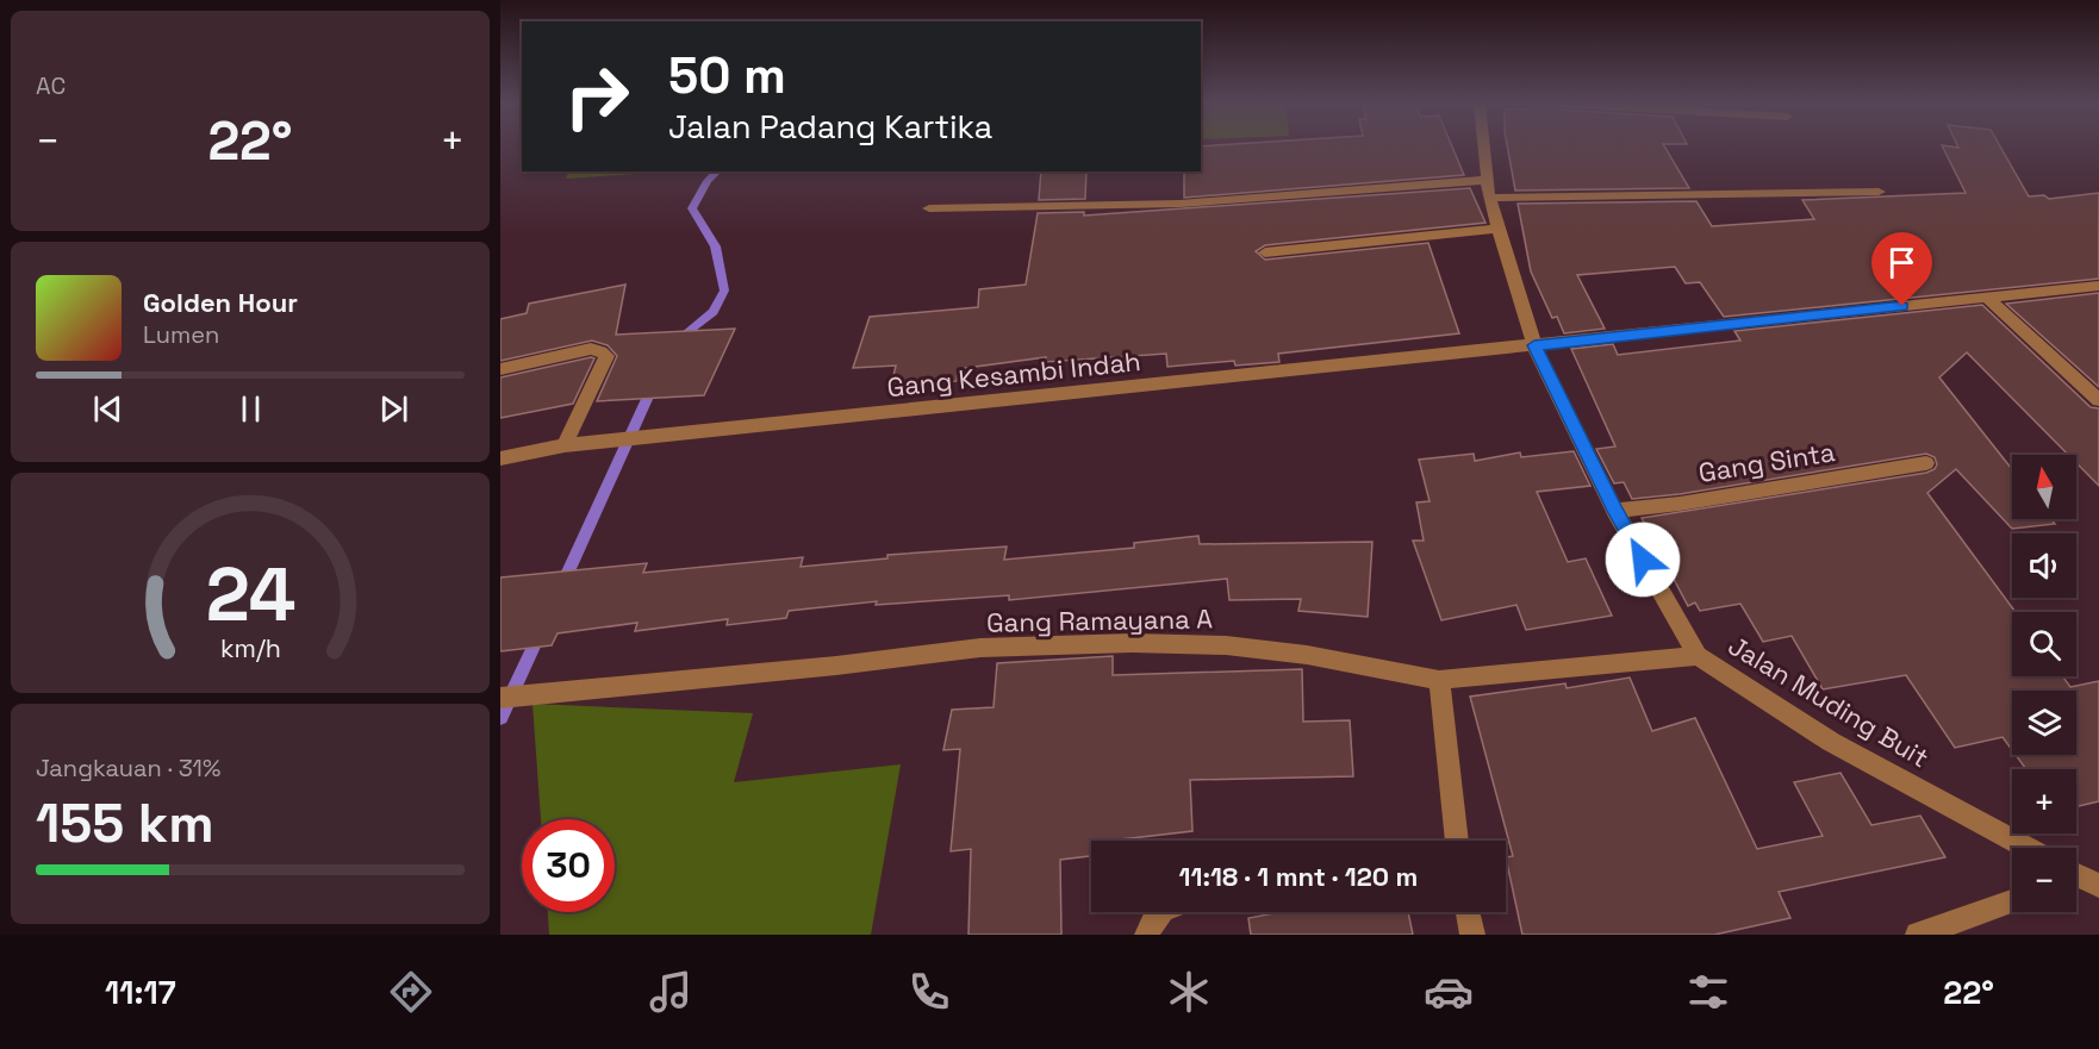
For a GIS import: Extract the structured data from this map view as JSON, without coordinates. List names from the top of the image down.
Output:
{
  "streets": {
    "street": [
      "Gang Kesambi Indah",
      "Gang Sinta",
      "Gang Ramayana A",
      "Jalan Muding Buit"
    ]
  },
  "crossings": [
    ["Gang Kesambi Indah", "Jalan Muding Buit"],
    ["Gang Sinta", "Jalan Muding Buit"],
    ["Gang Ramayana A", "Jalan Muding Buit"]
  ],
  "north": "top",
  "page": {
    "tile": [
      "AC",
      ["Jangkauan · 31%", "155 km"]
    ],
    "turn": ["50 m", "Jalan Padang Kartika"],
    "heat": ["−", "22°", "+"],
    "song": ["Golden Hour", "Lumen"],
    "map_buttons": ["+", "−"],
    "limit": "30",
    "trip": "11:18 · 1 mnt · 120 m",
    "tabs": ["11:17", "22°"],
    "gauge": ["24", "km/h"]
  }
}
